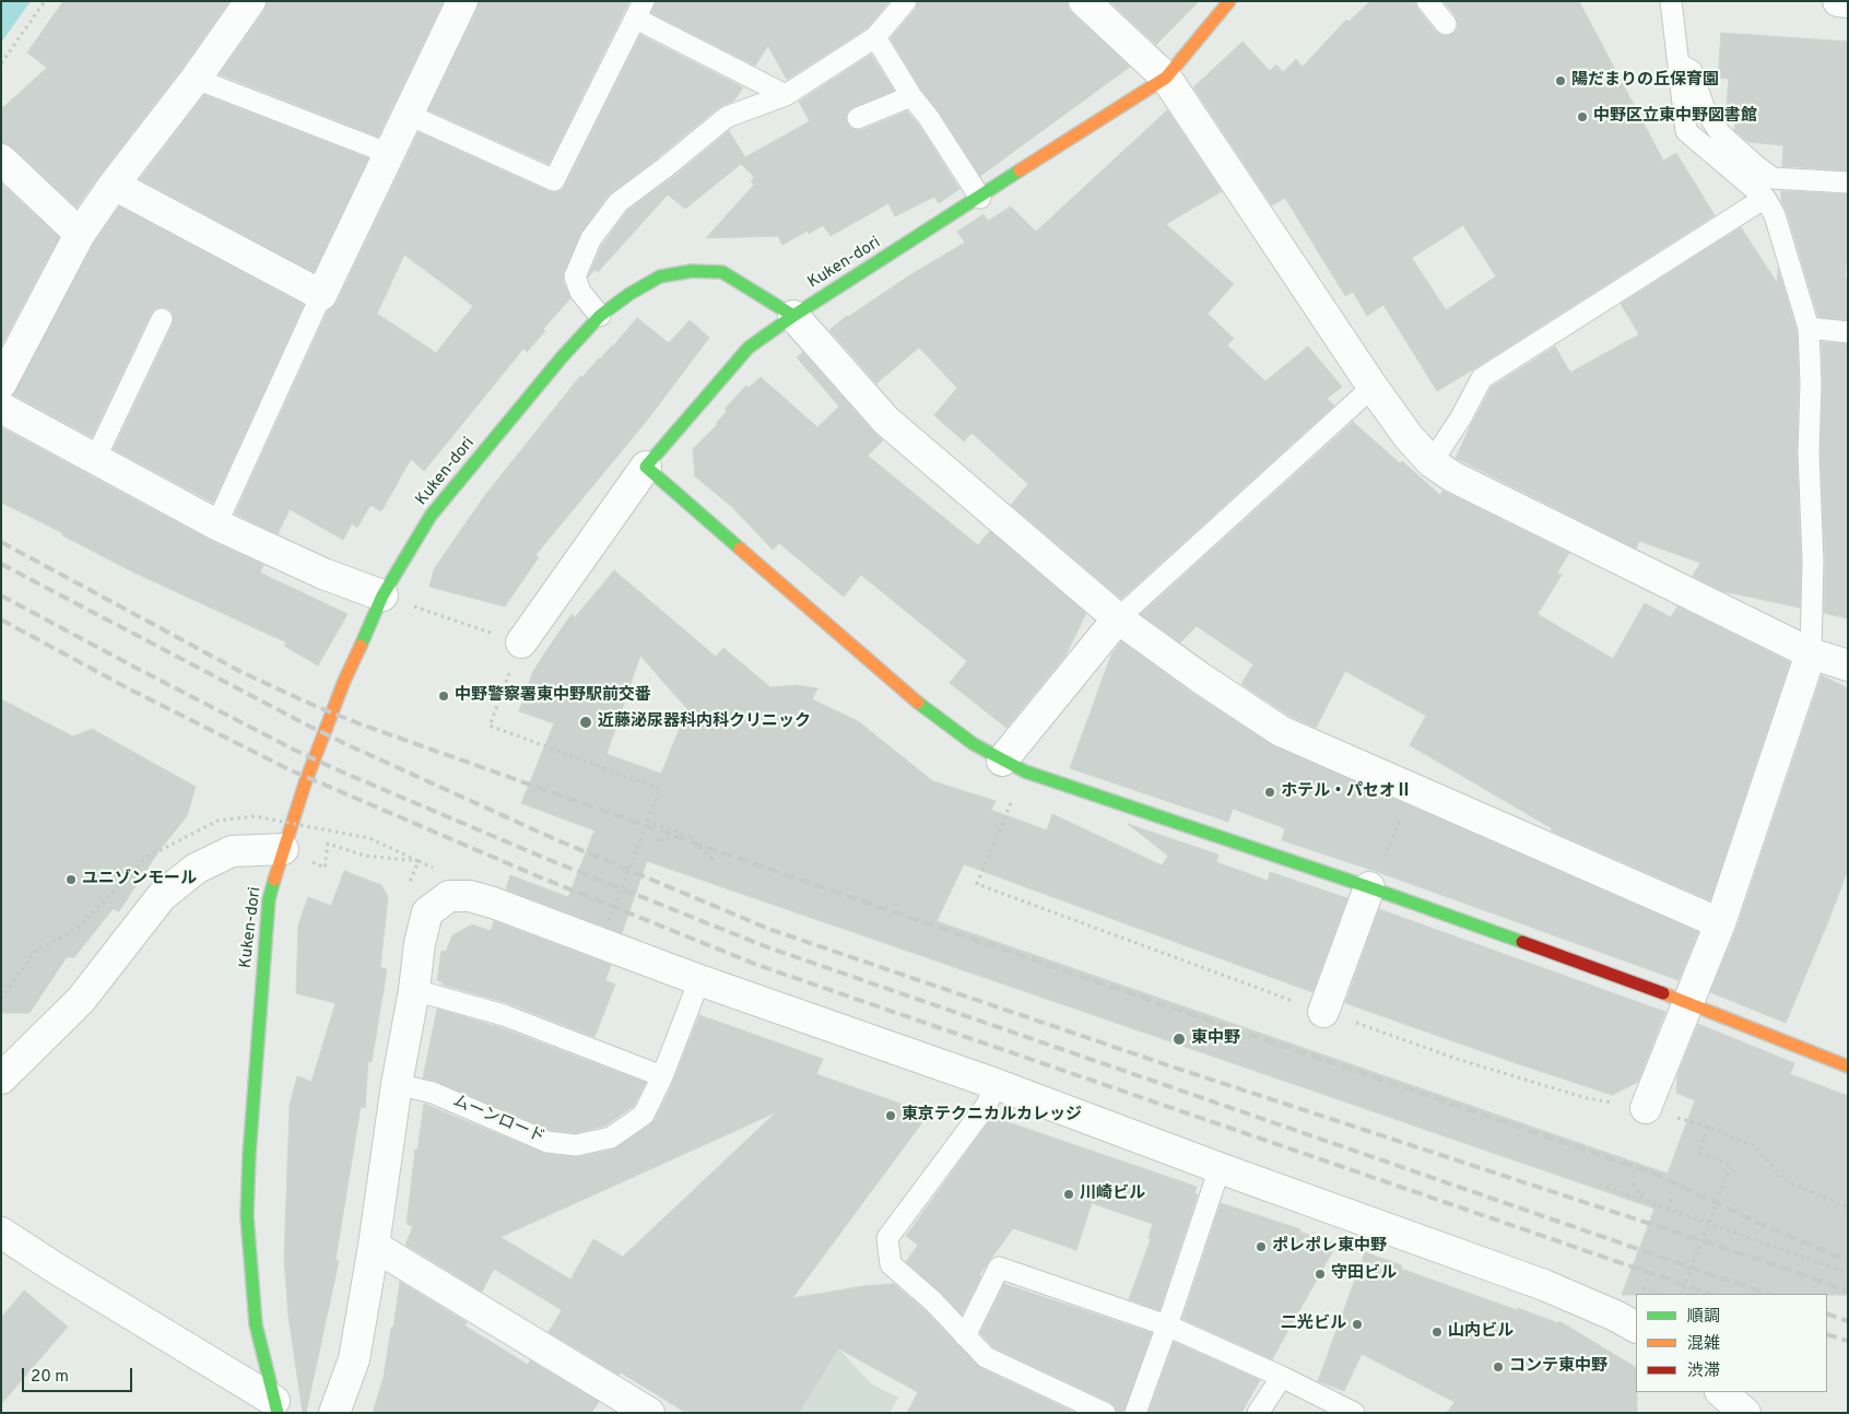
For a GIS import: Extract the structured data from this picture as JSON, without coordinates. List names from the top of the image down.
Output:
{
  "streets": {
    "street": ["Kuken-dori"],
    "lane": ["ムーンロード"]
  },
  "places": [
    "陽だまりの丘保育園",
    "中野区立東中野図書館",
    "中野警察署東中野駅前交番",
    "近藤泌尿器科内科クリニック",
    "ホテル・パセオⅡ",
    "ユニゾンモール",
    "東中野",
    "東京テクニカルカレッジ",
    "川崎ビル",
    "ポレポレ東中野",
    "守田ビル",
    "二光ビル",
    "山内ビル",
    "コンテ東中野"
  ],
  "legend": ["順調", "混雑", "渋滞"],
  "scale_bar": "20 m"
}
